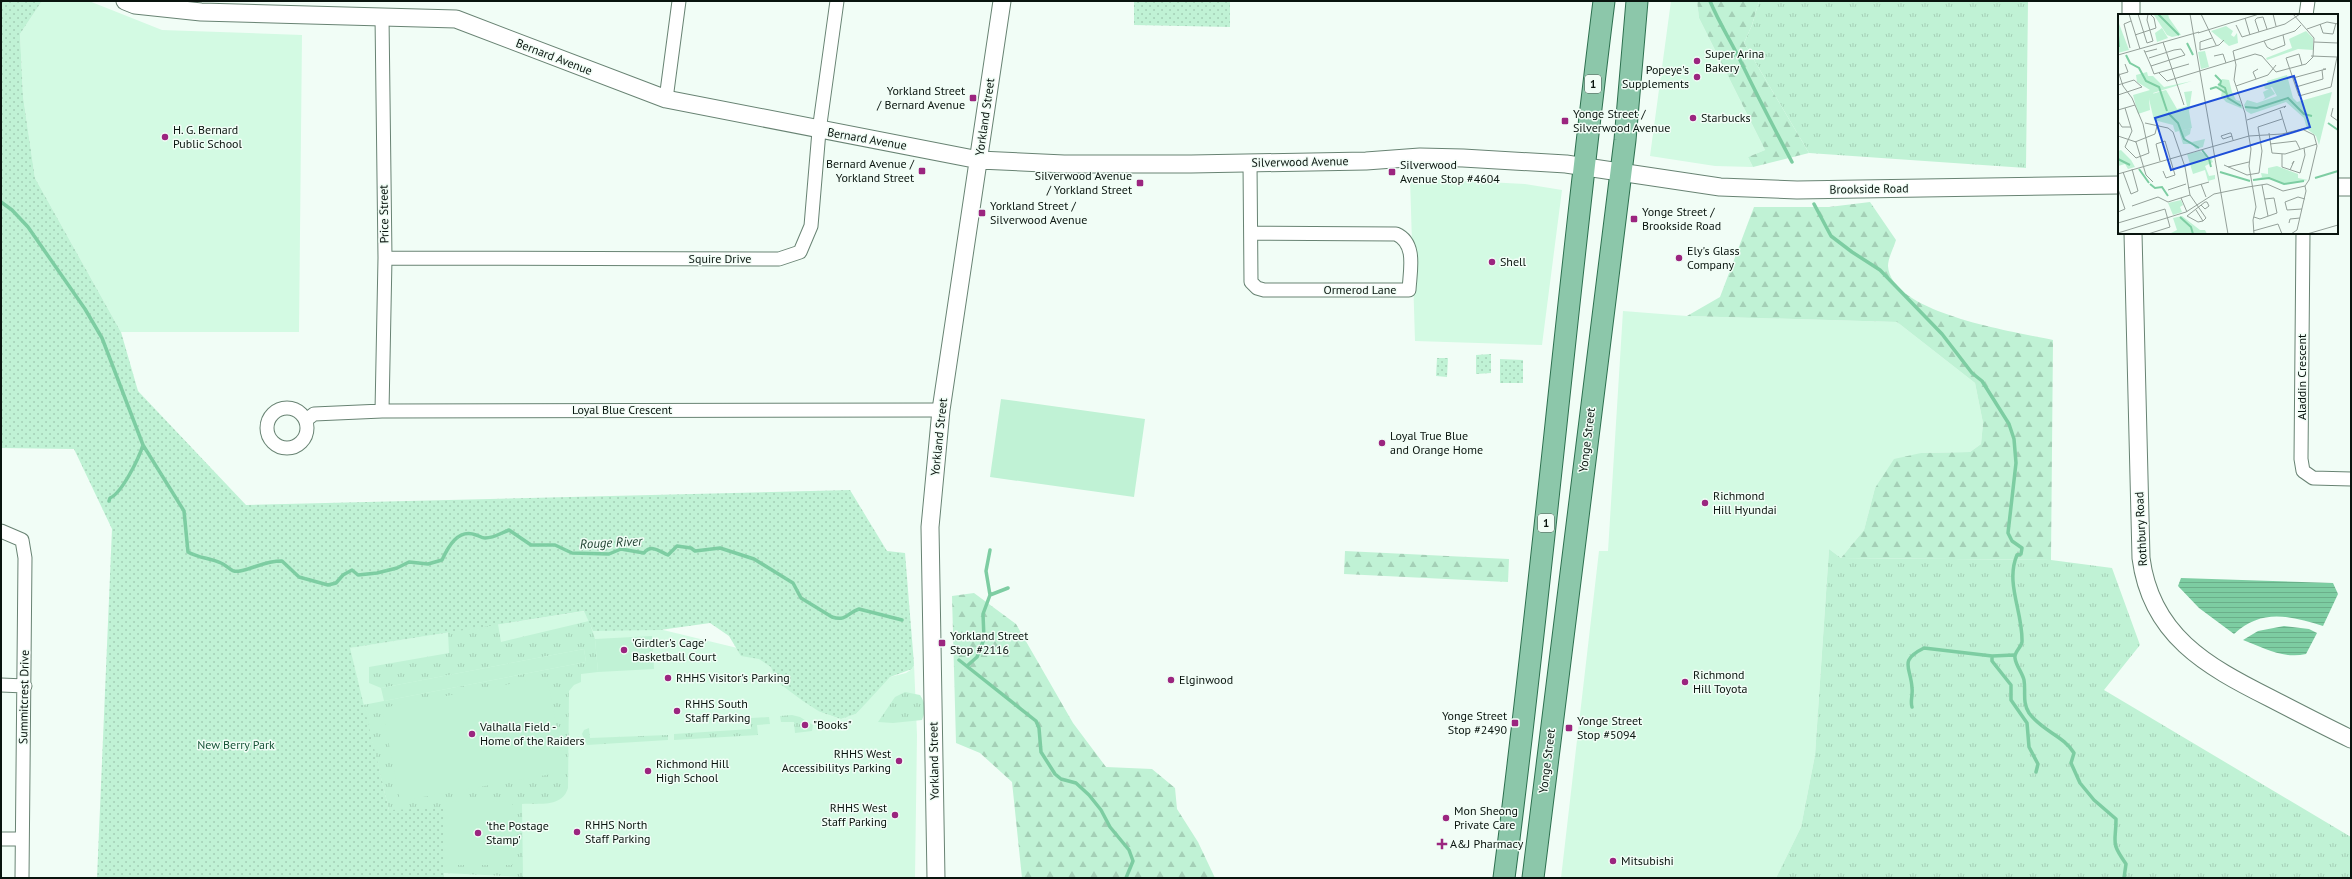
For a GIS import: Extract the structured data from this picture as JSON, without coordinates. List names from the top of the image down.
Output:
{
  "streets": {
    "main road": ["1", "Yonge Street"],
    "street": [
      "Bernard Avenue",
      "Yorkland Street",
      "Silverwood Avenue",
      "Brookside Road",
      "Price Street",
      "Squire Drive",
      "Ormerod Lane",
      "Aladdin Crescent",
      "Loyal Blue Crescent",
      "Rothbury Road",
      "Summitcrest Drive"
    ]
  },
  "crossings": [
    ["Bernard Avenue", "Yorkland Street"],
    ["Bernard Avenue", "Silverwood Avenue"],
    ["Bernard Avenue", "Price Street"],
    ["Bernard Avenue", "Squire Drive"],
    ["1", "Silverwood Avenue"],
    ["Yorkland Street", "Silverwood Avenue"],
    ["Yorkland Street", "Loyal Blue Crescent"],
    ["Silverwood Avenue", "Brookside Road"],
    ["Silverwood Avenue", "Ormerod Lane"],
    ["Silverwood Avenue", "Yonge Street"],
    ["Brookside Road", "Yonge Street"],
    ["Price Street", "Squire Drive"],
    ["Price Street", "Loyal Blue Crescent"]
  ],
  "water": ["Rouge River"],
  "parks": ["New Berry Park"],
  "places": {
    "other": [
      "Super Arina Bakery",
      "Popeye's Supplements",
      "Starbucks",
      "H. G. Bernard Public School",
      "Ely's Glass Company",
      "Shell",
      "Loyal True Blue and Orange Home",
      "Richmond Hill Hyundai",
      "'Girdler's Cage' Basketball Court",
      "RHHS Visitor's Parking",
      "Elginwood",
      "Richmond Hill Toyota",
      "RHHS South Staff Parking",
      "\"Books\"",
      "Valhalla Field - Home of the Raiders",
      "RHHS West Accessibilitys Parking",
      "Richmond Hill High School",
      "RHHS West Staff Parking",
      "Mon Sheong Private Care",
      "RHHS North Staff Parking",
      "'the Postage Stamp'",
      "Mitsubishi"
    ],
    "transit": [
      "Yorkland Street / Bernard Avenue",
      "Yonge Street / Silverwood Avenue",
      "Bernard Avenue / Yorkland Street",
      "Silverwood Avenue Stop #4604",
      "Silverwood Avenue / Yorkland Street",
      "Yorkland Street / Silverwood Avenue",
      "Yonge Street / Brookside Road",
      "Yorkland Street Stop #2116",
      "Yonge Street Stop #2490",
      "Yonge Street Stop #5094"
    ],
    "health": ["A&J Pharmacy"]
  }
}
